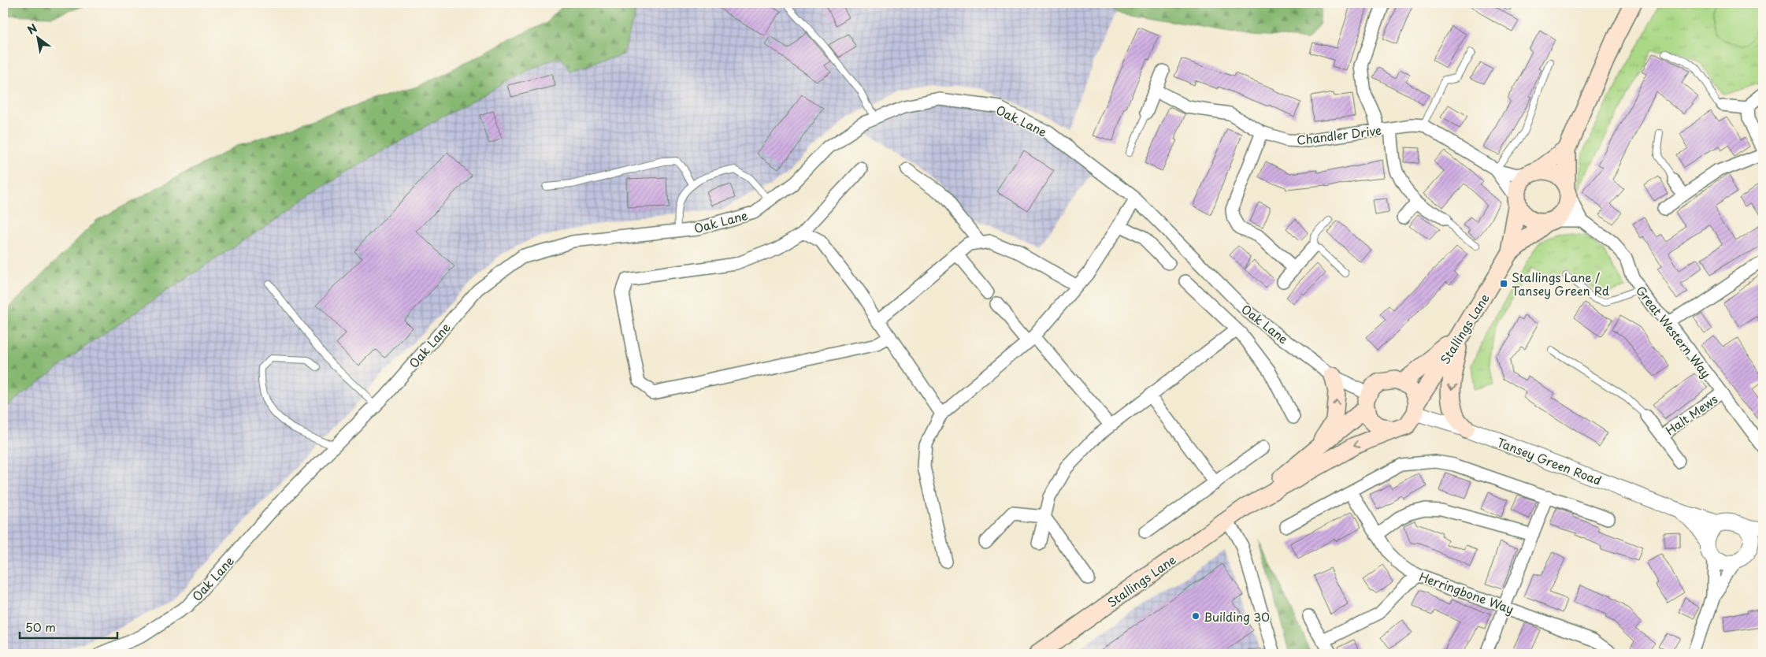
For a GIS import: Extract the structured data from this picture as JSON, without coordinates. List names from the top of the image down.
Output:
{
  "streets": {
    "main road": ["Stallings Lane"],
    "street": [
      "Oak Lane",
      "Chandler Drive",
      "Great Western Way",
      "Halt Mews",
      "Tansey Green Road",
      "Herringbone Way"
    ]
  },
  "crossings": [
    ["Oak Lane", "Stallings Lane"],
    ["Oak Lane", "Tansey Green Road"],
    ["Stallings Lane", "Tansey Green Road"],
    ["Great Western Way", "Halt Mews"]
  ],
  "places": {
    "transit": ["Stallings Lane / Tansey Green Rd"],
    "other": ["Building 30"]
  },
  "scale_bar": "50 m",
  "north": "top left"
}
